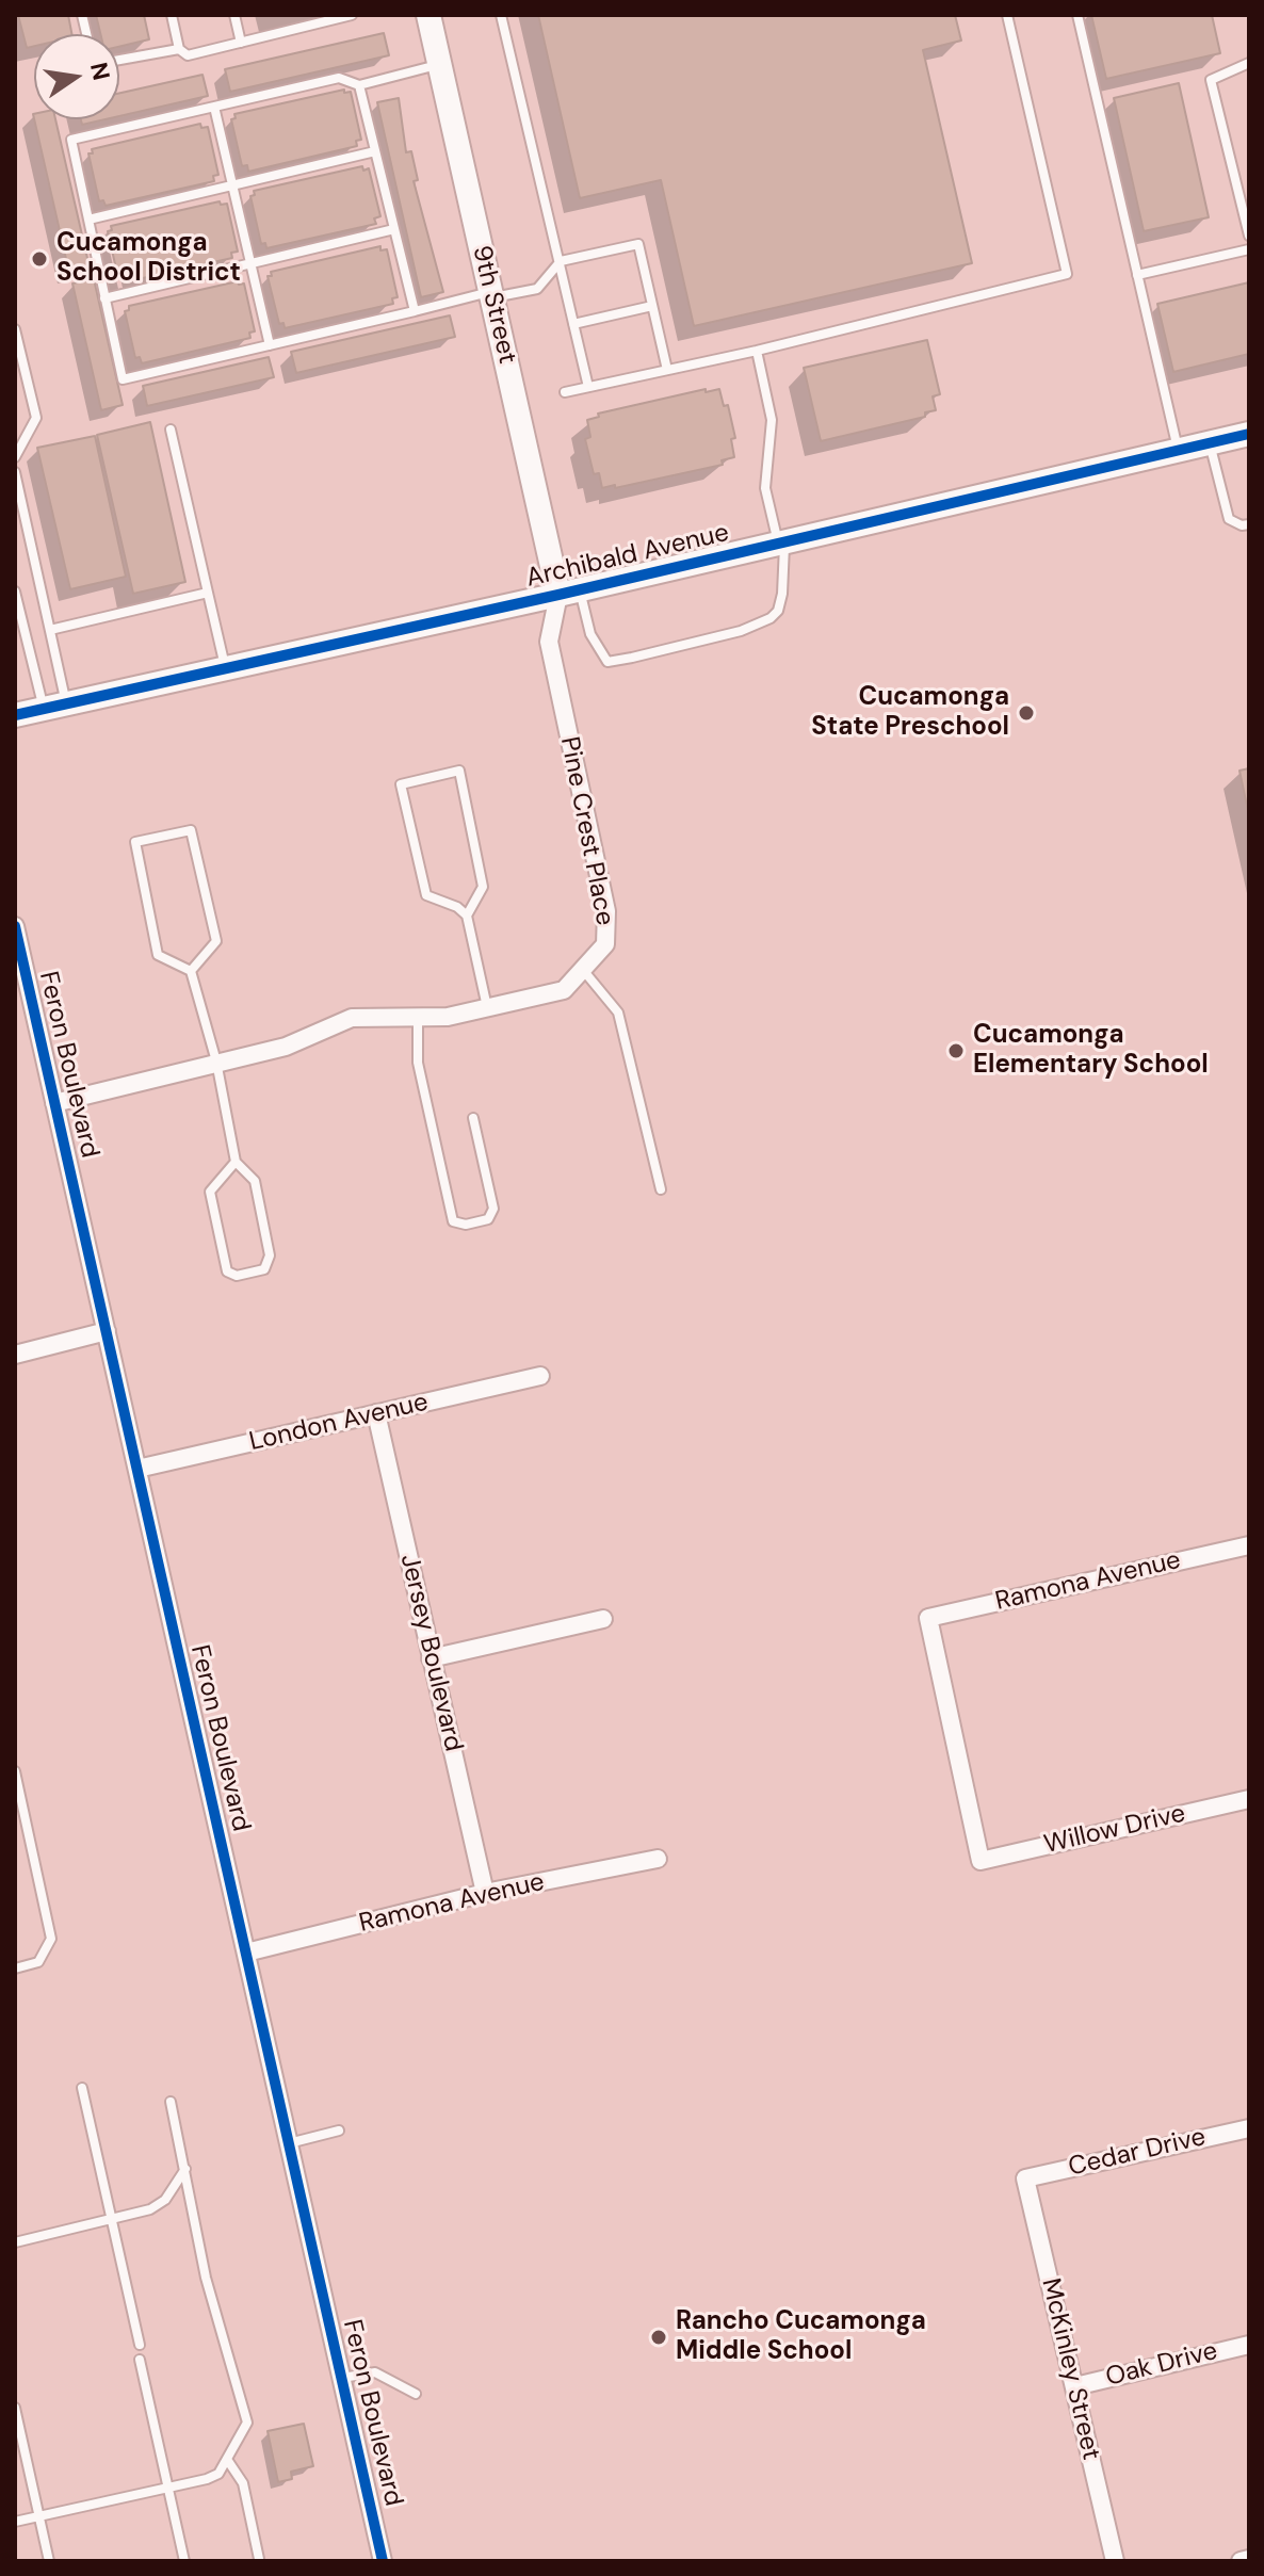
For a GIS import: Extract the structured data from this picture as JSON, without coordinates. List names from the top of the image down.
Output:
{
  "streets": {
    "main road": ["9th Street", "Archibald Avenue"],
    "street": [
      "Pine Crest Place",
      "Feron Boulevard",
      "London Avenue",
      "Ramona Avenue",
      "Jersey Boulevard",
      "Willow Drive",
      "Cedar Drive",
      "Oak Drive",
      "McKinley Street"
    ]
  },
  "crossings": [
    ["9th Street", "Archibald Avenue"],
    ["9th Street", "Pine Crest Place"],
    ["Archibald Avenue", "Pine Crest Place"],
    ["Pine Crest Place", "Feron Boulevard"],
    ["Feron Boulevard", "London Avenue"],
    ["Feron Boulevard", "Ramona Avenue"],
    ["London Avenue", "Jersey Boulevard"],
    ["Ramona Avenue", "Jersey Boulevard"],
    ["Ramona Avenue", "Willow Drive"],
    ["Cedar Drive", "McKinley Street"],
    ["Oak Drive", "McKinley Street"]
  ],
  "places": [
    "Cucamonga School District",
    "Cucamonga State Preschool",
    "Cucamonga Elementary School",
    "Rancho Cucamonga Middle School"
  ],
  "north": "right"
}
